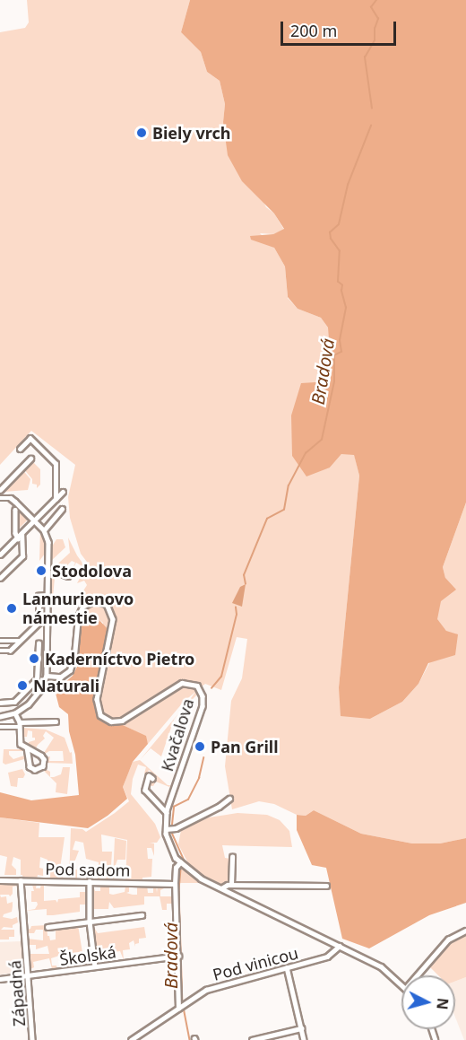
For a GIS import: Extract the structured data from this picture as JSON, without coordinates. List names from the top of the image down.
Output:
{
  "streets": {
    "street": [
      "Kvačalova",
      "Pod sadom",
      "Školská",
      "Pod vinicou",
      "Západná"
    ]
  },
  "crossings": [
    ["Kvačalova", "Pod vinicou"],
    ["Pod sadom", "Západná"],
    ["Školská", "Západná"]
  ],
  "water": ["Bradová"],
  "places": [
    "Biely vrch",
    "Stodolova",
    "Lannurienovo námestie",
    "Kaderníctvo Pietro",
    "Naturali",
    "Pan Grill"
  ],
  "scale_bar": "200 m",
  "north": "right"
}
